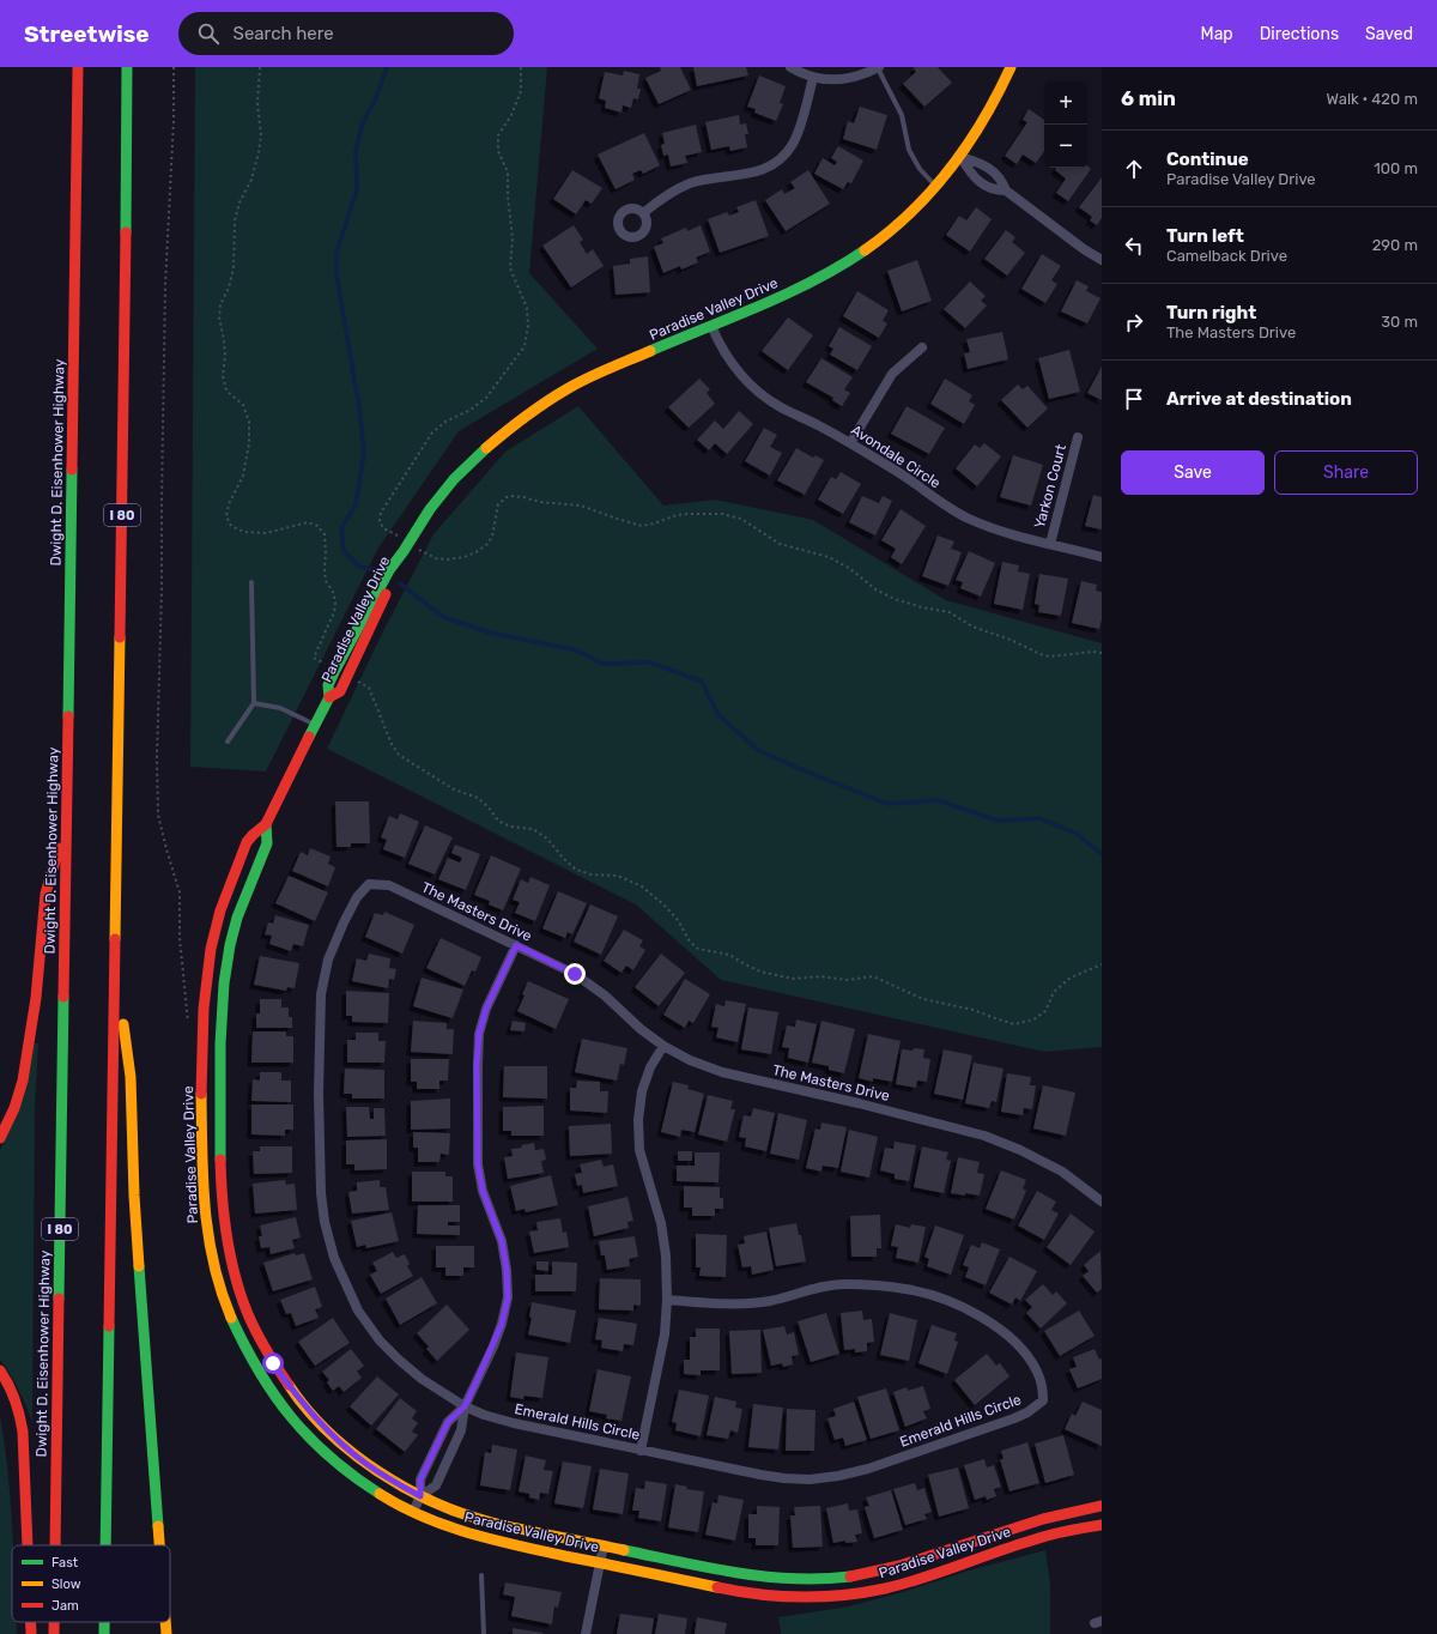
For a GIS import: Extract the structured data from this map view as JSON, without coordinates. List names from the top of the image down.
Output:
{
  "streets": {
    "main road": ["Paradise Valley Drive", "Dwight D. Eisenhower Highway", "I 80"],
    "street": [
      "Avondale Circle",
      "Yarkon Court",
      "The Masters Drive",
      "Emerald Hills Circle"
    ]
  },
  "crossings": [
    ["Paradise Valley Drive", "Avondale Circle"],
    ["Avondale Circle", "Yarkon Court"],
    ["The Masters Drive", "Emerald Hills Circle"]
  ],
  "legend": ["Fast", "Slow", "Jam"],
  "page": {
    "header": "Streetwise",
    "search": "Search here",
    "nav": ["Map", "Directions", "Saved"],
    "heading": ["6 min", "Walk · 420 m"],
    "map_buttons": ["+", "−"],
    "list": [
      ["Continue", "Paradise Valley Drive", "100 m"],
      ["Turn left", "Camelback Drive", "290 m"],
      ["Turn right", "The Masters Drive", "30 m"],
      "Arrive at destination"
    ],
    "buttons": ["Save", "Share"]
  }
}
